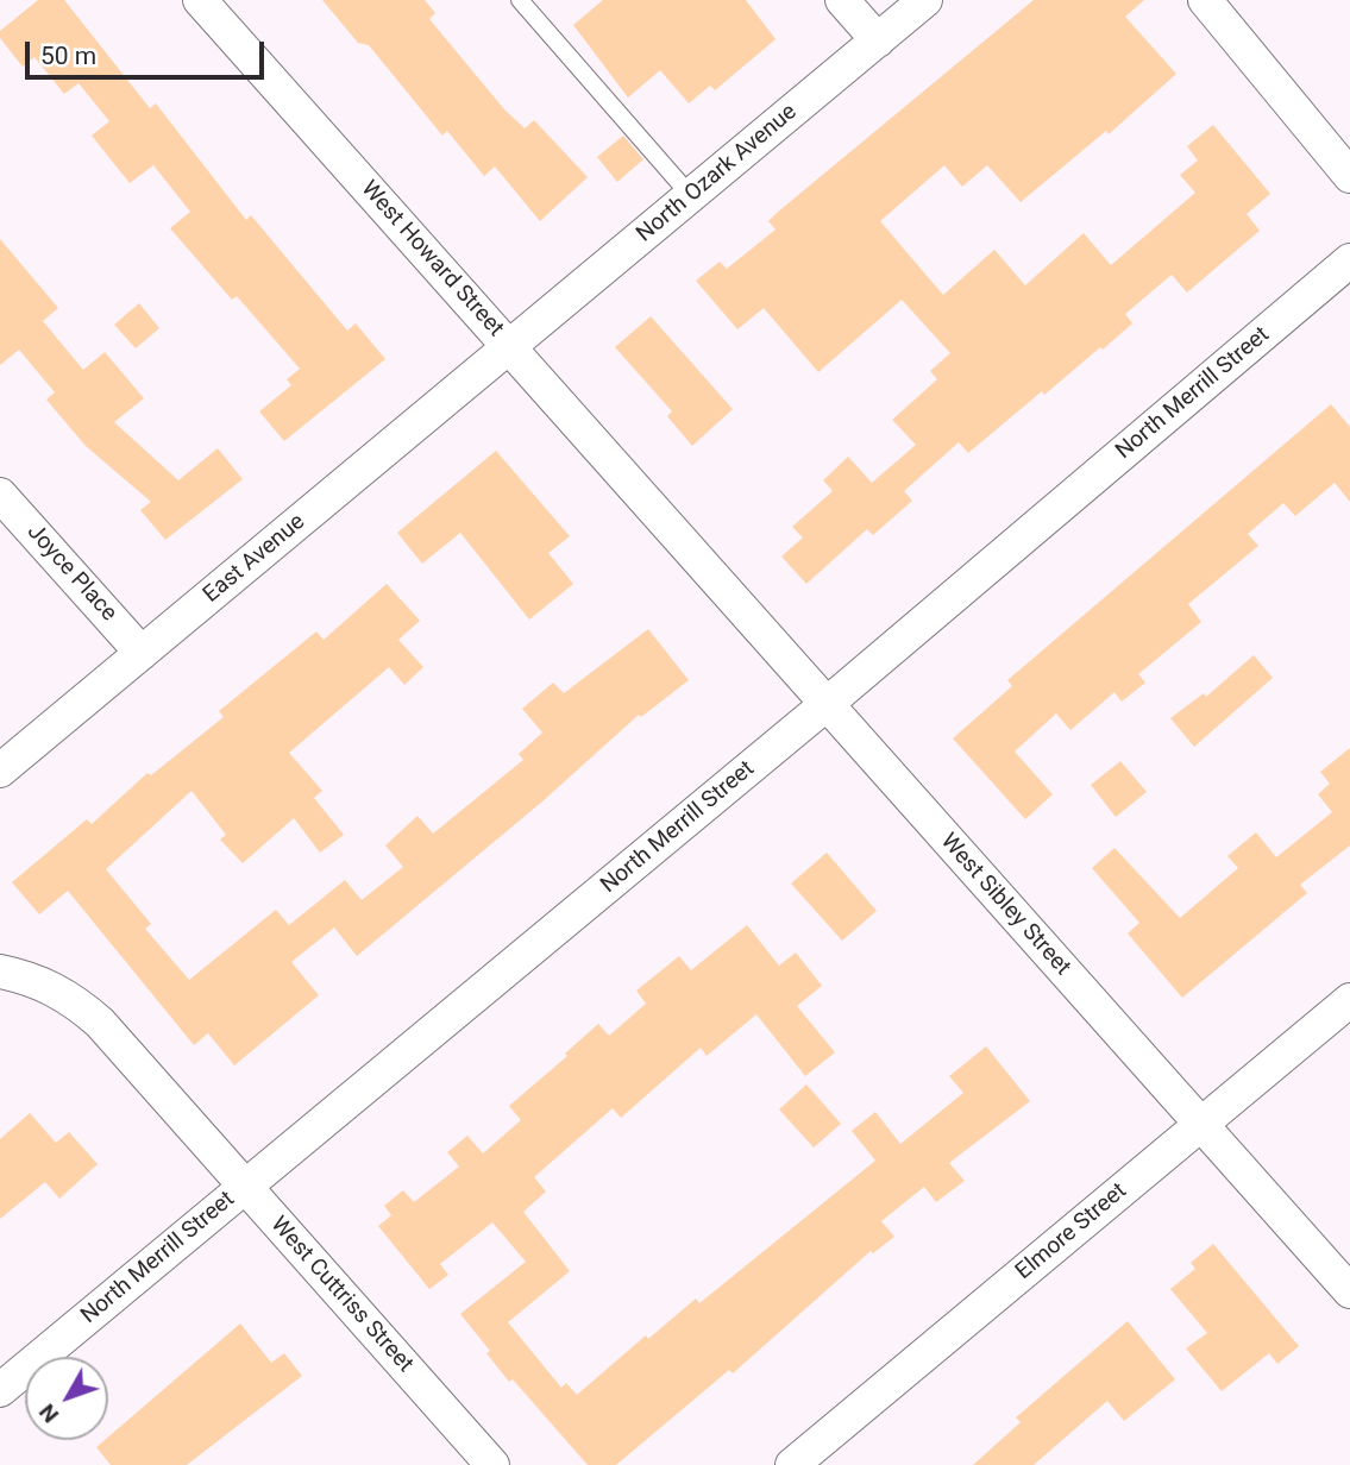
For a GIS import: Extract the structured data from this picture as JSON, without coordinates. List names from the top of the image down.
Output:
{
  "streets": {
    "street": [
      "North Ozark Avenue",
      "West Howard Street",
      "North Merrill Street",
      "East Avenue",
      "Joyce Place",
      "West Sibley Street",
      "Elmore Street",
      "West Cuttriss Street"
    ]
  },
  "crossings": [
    ["North Ozark Avenue", "West Howard Street"],
    ["North Ozark Avenue", "East Avenue"],
    ["West Howard Street", "East Avenue"],
    ["West Howard Street", "West Sibley Street"],
    ["North Merrill Street", "West Sibley Street"],
    ["North Merrill Street", "West Cuttriss Street"],
    ["East Avenue", "Joyce Place"],
    ["West Sibley Street", "Elmore Street"]
  ],
  "scale_bar": "50 m",
  "north": "bottom left"
}
